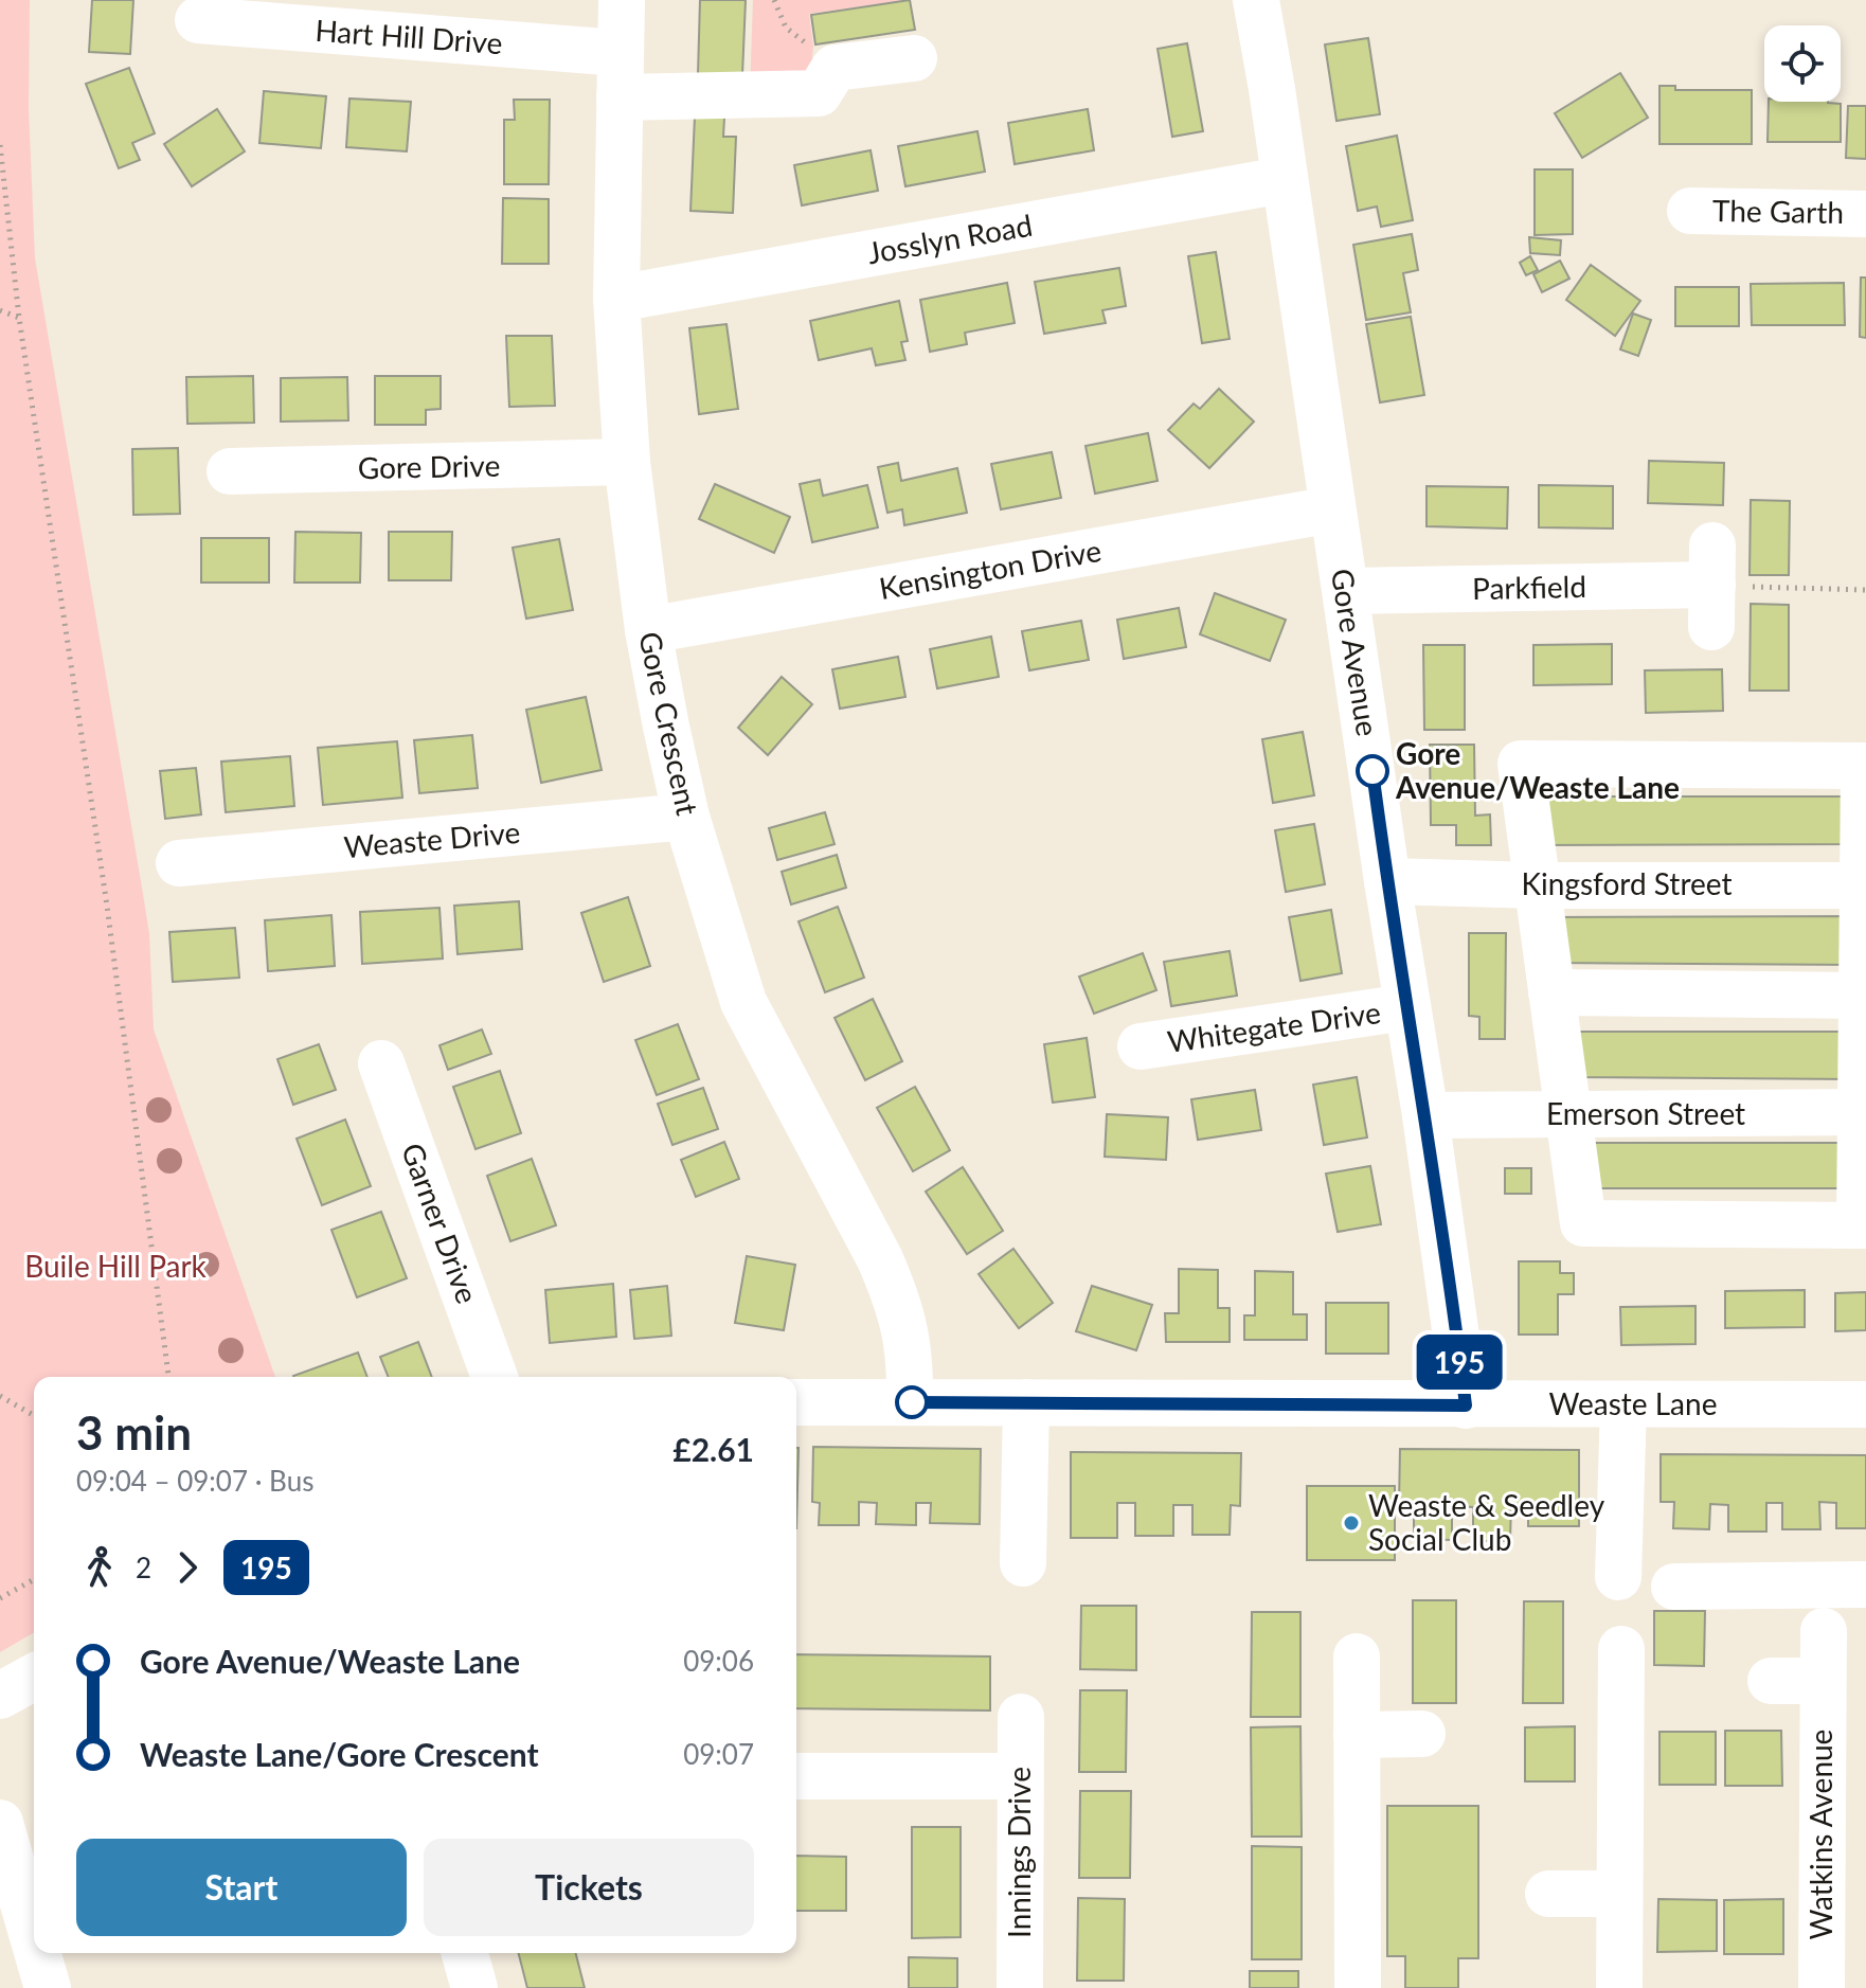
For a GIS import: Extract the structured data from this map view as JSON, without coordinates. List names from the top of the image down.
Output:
{
  "streets": {
    "street": [
      "Hart Hill Drive",
      "The Garth",
      "Josslyn Road",
      "Gore Drive",
      "Kensington Drive",
      "Parkfield",
      "Gore Avenue",
      "Gore Crescent",
      "Weaste Drive",
      "Kingsford Street",
      "Whitegate Drive",
      "Emerson Street",
      "Garner Drive",
      "Weaste Lane",
      "Watkins Avenue",
      "Innings Drive"
    ]
  },
  "crossings": [
    ["Hart Hill Drive", "Gore Crescent"],
    ["Josslyn Road", "Gore Avenue"],
    ["Josslyn Road", "Gore Crescent"],
    ["Gore Drive", "Gore Crescent"],
    ["Kensington Drive", "Gore Avenue"],
    ["Kensington Drive", "Gore Crescent"],
    ["Parkfield", "Gore Avenue"],
    ["Gore Avenue", "Kingsford Street"],
    ["Gore Avenue", "Whitegate Drive"],
    ["Gore Avenue", "Emerson Street"],
    ["Gore Avenue", "Weaste Lane"],
    ["Gore Crescent", "Weaste Drive"],
    ["Gore Crescent", "Weaste Lane"]
  ],
  "parks": ["Buile Hill Park"],
  "places": ["Gore Avenue/Weaste Lane", "Weaste & Seedley Social Club"],
  "lines": ["bus line 195"],
  "page": {
    "on_map": "195",
    "heading": ["3 min", "09:04 – 09:07 · Bus", "£2.61"],
    "legs": ["2", "195"],
    "list": [
      {
        "name": "Gore Avenue/Weaste Lane",
        "value": "09:06"
      },
      {
        "name": "Weaste Lane/Gore Crescent",
        "value": "09:07"
      }
    ],
    "buttons": ["Start", "Tickets"]
  }
}
